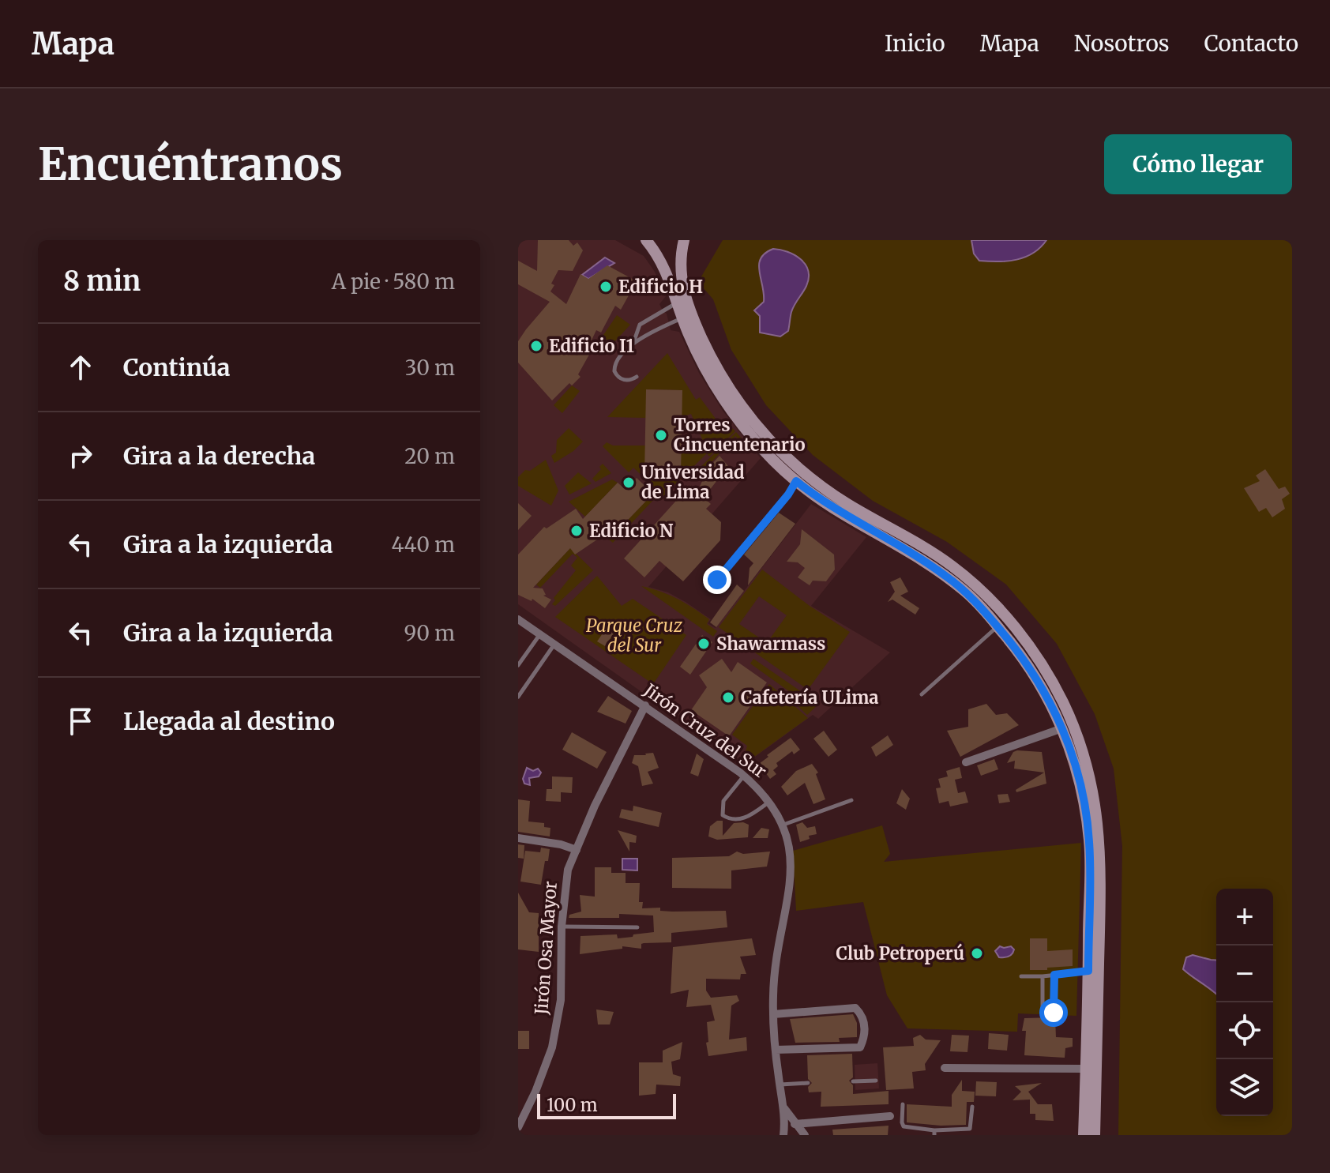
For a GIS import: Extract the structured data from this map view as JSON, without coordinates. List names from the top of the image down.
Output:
{
  "streets": {
    "street": ["Jirón Cruz del Sur", "Jirón Osa Mayor"]
  },
  "crossings": [
    ["Jirón Cruz del Sur", "Jirón Osa Mayor"]
  ],
  "parks": ["Parque Cruz del Sur"],
  "places": [
    "Edificio H",
    "Edificio I1",
    "Torres Cincuentenario",
    "Universidad de Lima",
    "Edificio N",
    "Shawarmass",
    "Cafetería ULima",
    "Club Petroperú"
  ],
  "scale_bar": "100 m",
  "page": {
    "header": "Mapa",
    "nav": [
      "Inicio",
      "Mapa",
      "Nosotros",
      "Contacto"
    ],
    "buttons": "Cómo llegar",
    "title": "Encuéntranos",
    "heading": ["8 min", "A pie · 580 m"],
    "list": [
      ["Continúa", "30 m"],
      ["Gira a la derecha", "20 m"],
      ["Gira a la izquierda", "440 m"],
      ["Gira a la izquierda", "90 m"],
      "Llegada al destino"
    ],
    "map_buttons": ["+", "−"],
    "scale": "100 m"
  }
}
